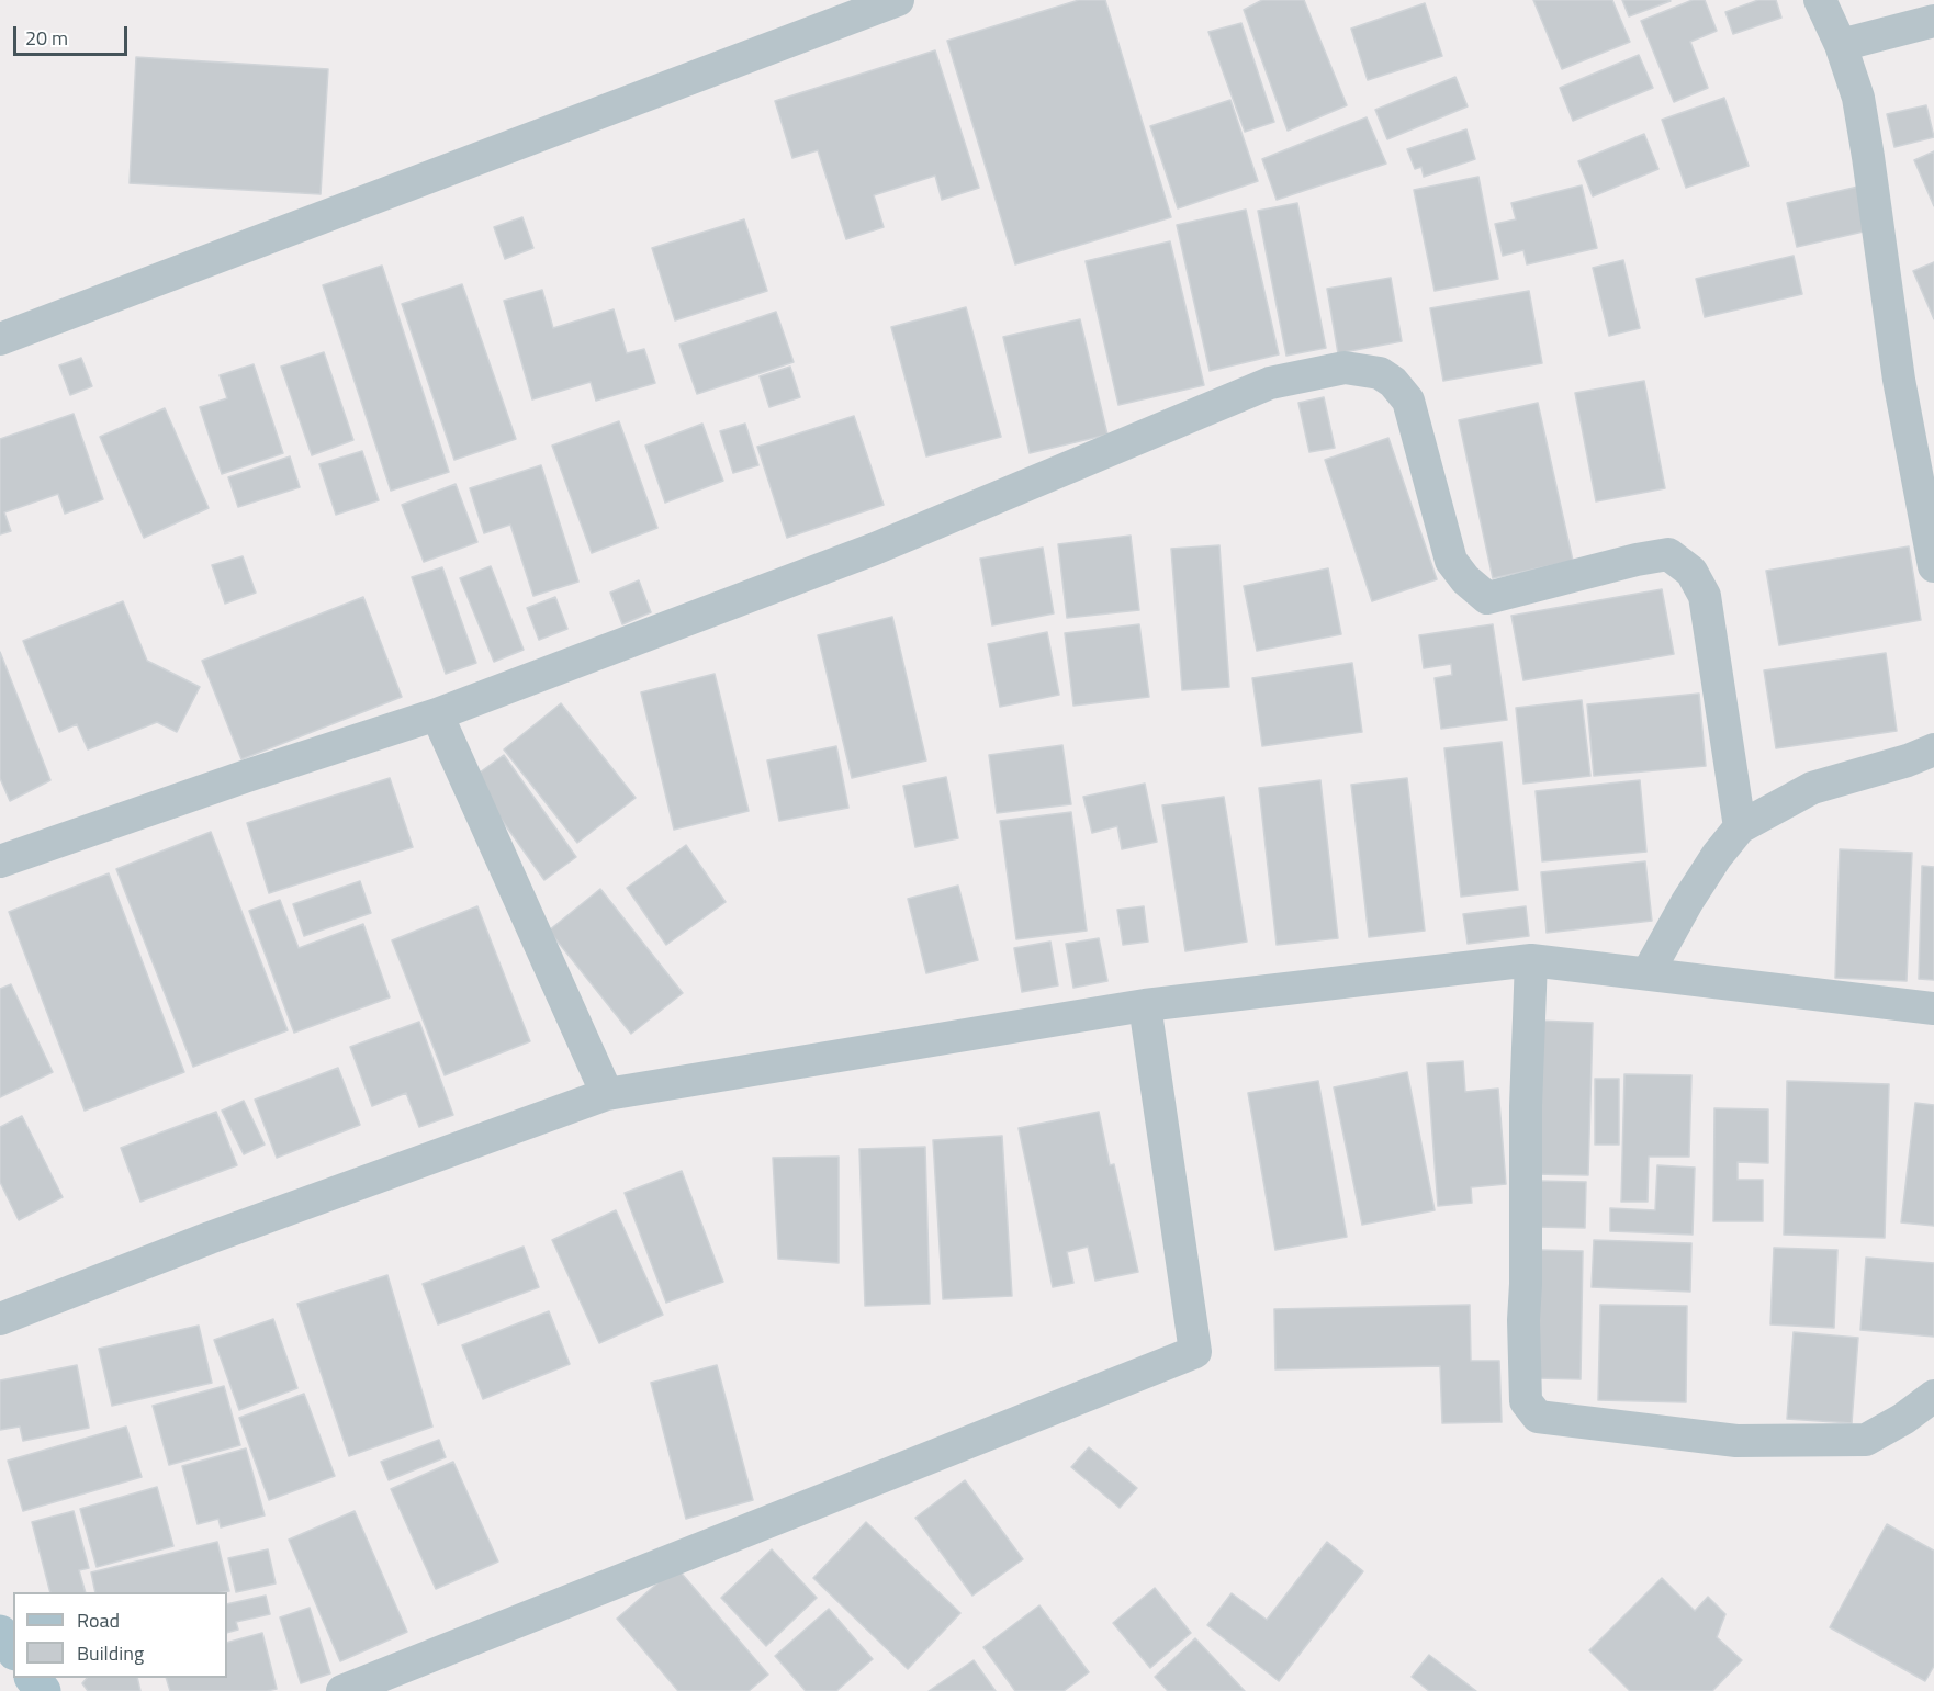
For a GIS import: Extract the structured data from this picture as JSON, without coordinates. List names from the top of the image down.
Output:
{
  "legend": ["Road", "Building"],
  "scale_bar": "20 m"
}
